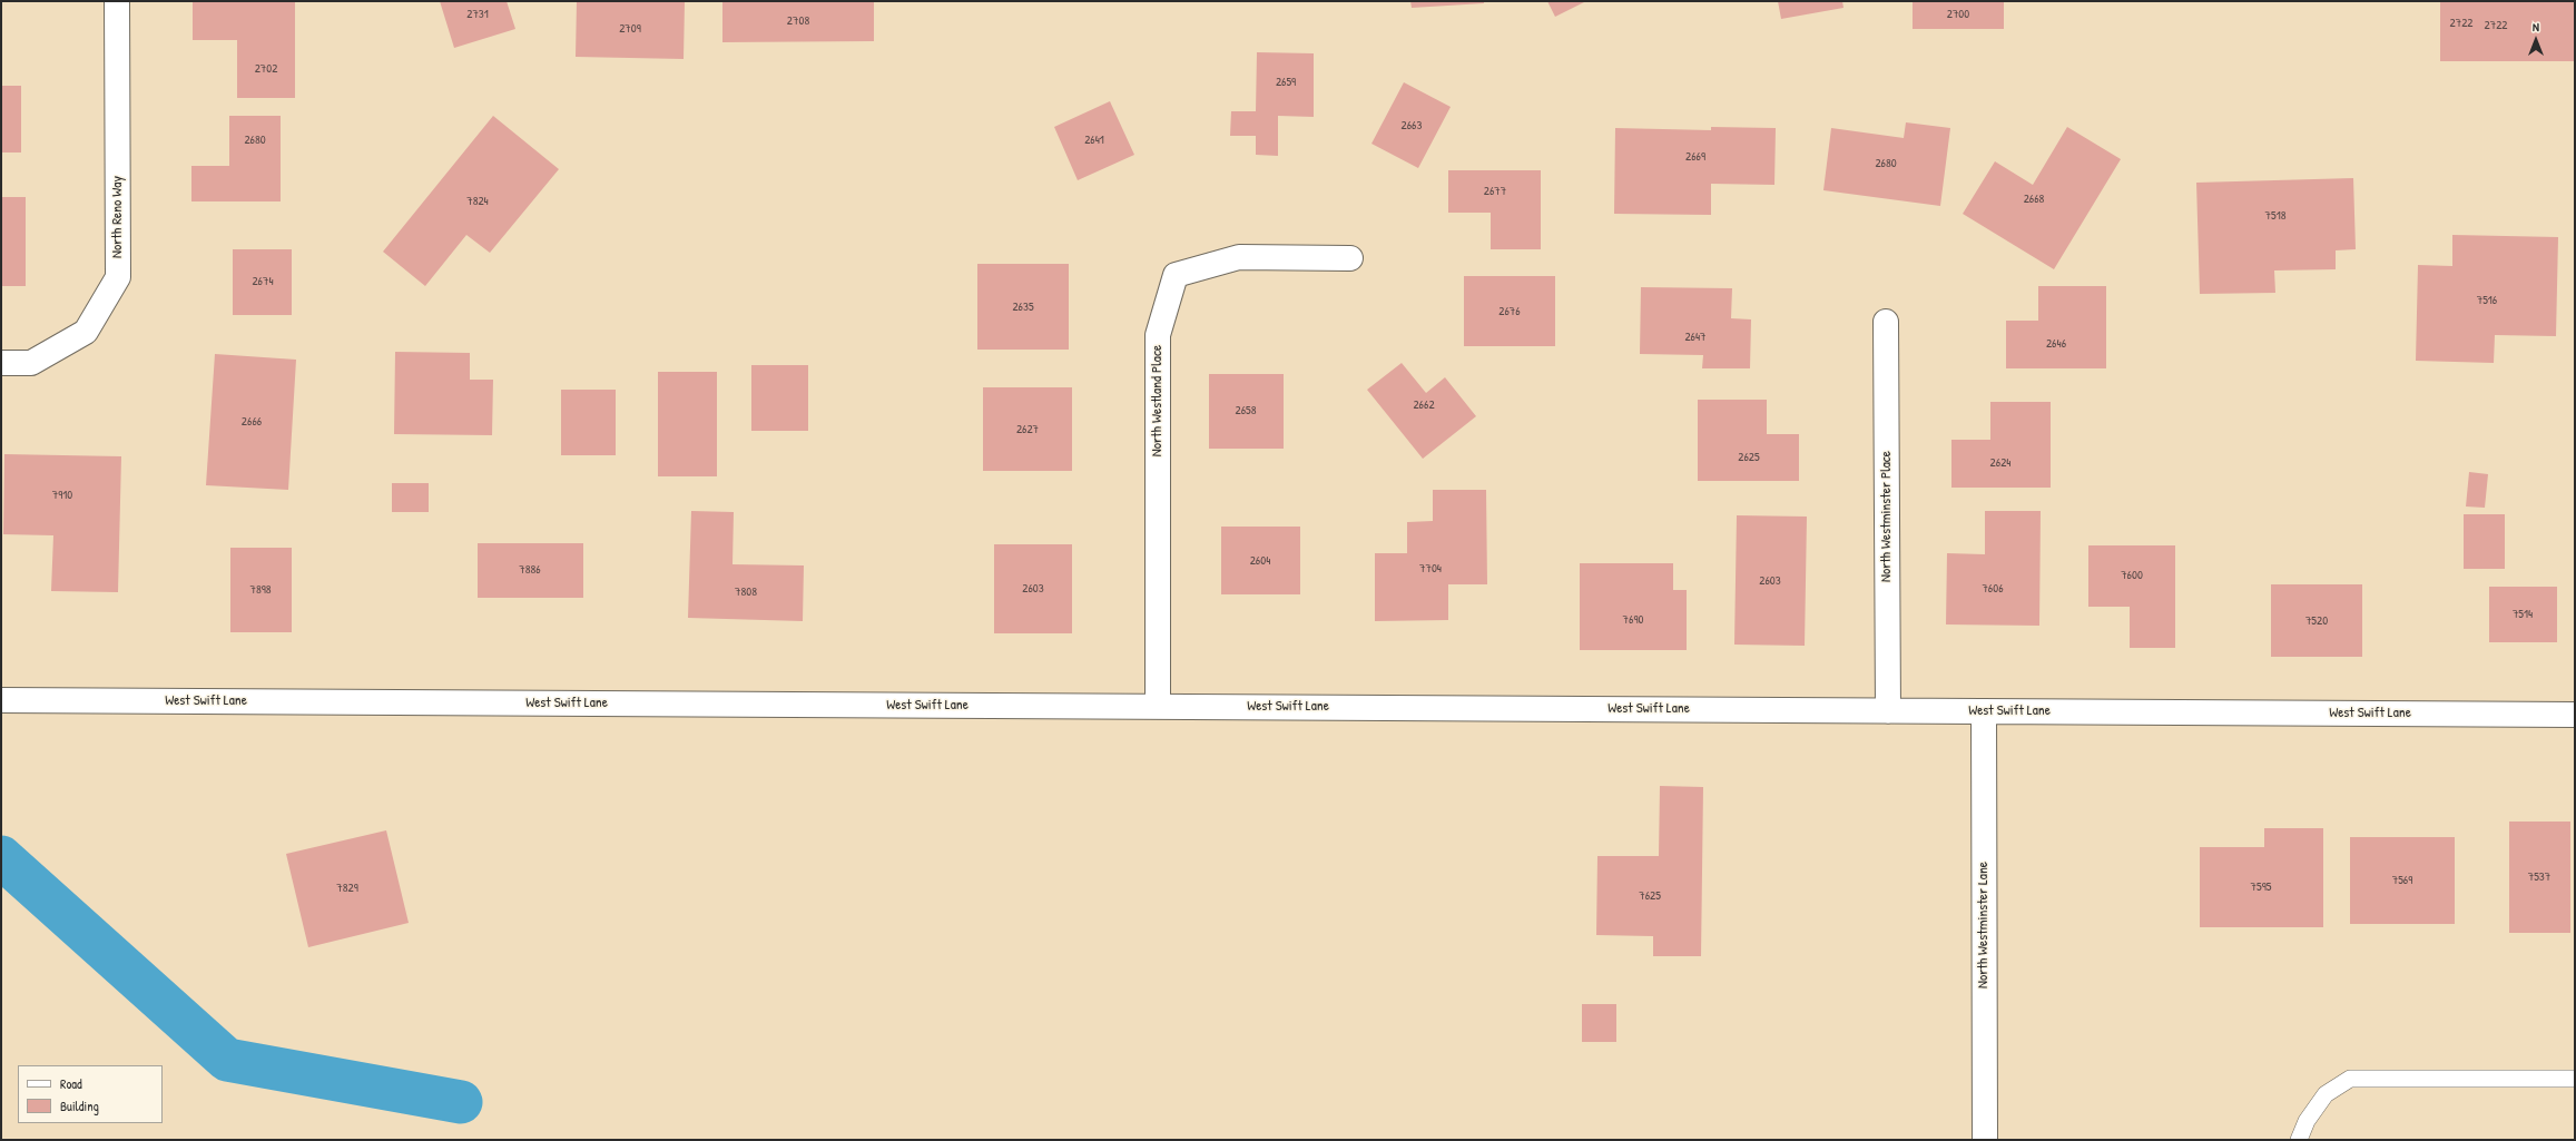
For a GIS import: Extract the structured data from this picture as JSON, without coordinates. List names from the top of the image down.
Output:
{
  "streets": {
    "street": [
      "North Reno Way",
      "North Westland Place",
      "North Westminster Place",
      "West Swift Lane",
      "North Westminster Lane"
    ]
  },
  "crossings": [
    ["North Westland Place", "West Swift Lane"],
    ["North Westminster Place", "West Swift Lane"],
    ["West Swift Lane", "North Westminster Lane"]
  ],
  "house_numbers": [
    "2731",
    "2700",
    "2708",
    "2722",
    "2722",
    "2709",
    "2702",
    "2659",
    "2663",
    "2680",
    "2641",
    "2669",
    "2680",
    "2677",
    "2668",
    "7824",
    "7518",
    "2674",
    "7516",
    "2635",
    "2676",
    "2647",
    "2646",
    "2662",
    "2658",
    "2666",
    "2627",
    "2625",
    "2624",
    "7910",
    "2604",
    "7704",
    "7886",
    "7600",
    "2603",
    "2603",
    "7606",
    "7898",
    "7808",
    "7514",
    "7690",
    "7520",
    "7537",
    "7569",
    "7595",
    "7829",
    "7625"
  ],
  "legend": ["Road", "Building"],
  "north": "top"
}
